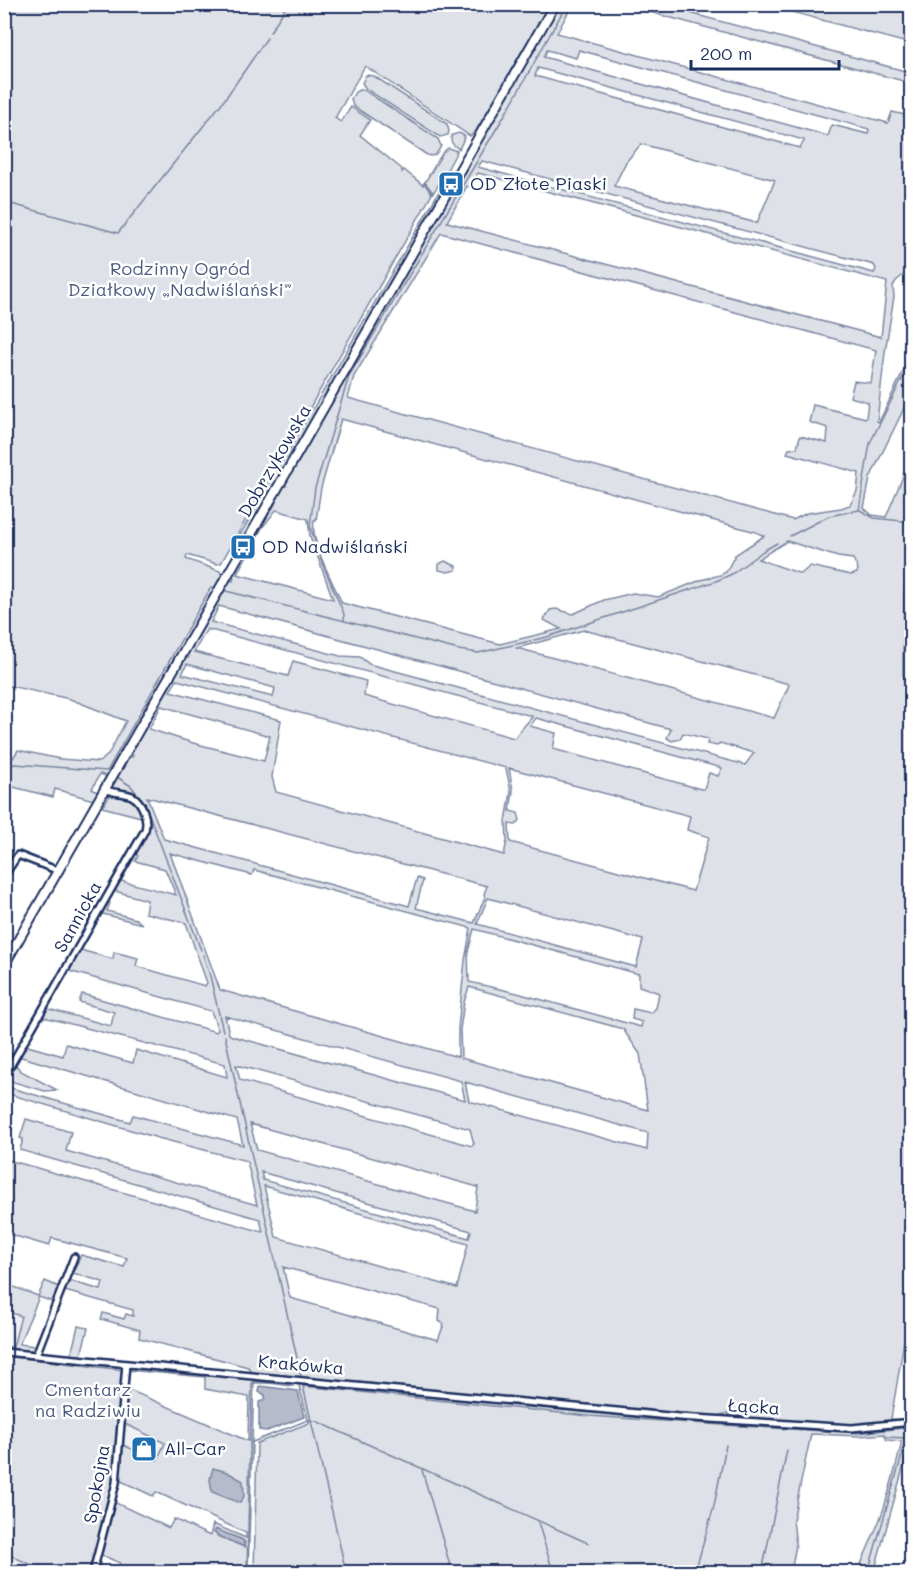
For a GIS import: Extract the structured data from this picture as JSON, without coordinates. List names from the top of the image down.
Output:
{
  "streets": {
    "main road": ["Dobrzykowska"],
    "street": [
      "Sannicka",
      "Krakówka",
      "Łącka",
      "Spokojna"
    ]
  },
  "crossings": [
    ["Dobrzykowska", "Sannicka"],
    ["Krakówka", "Łącka"],
    ["Krakówka", "Spokojna"]
  ],
  "parks": ["Rodzinny Ogród Działkowy „Nadwiślański”", "Cmentarz na Radziwiu"],
  "places": {
    "bus stop": ["OD Złote Piaski", "OD Nadwiślański"],
    "shop": ["All-Car"]
  },
  "scale_bar": "200 m"
}
